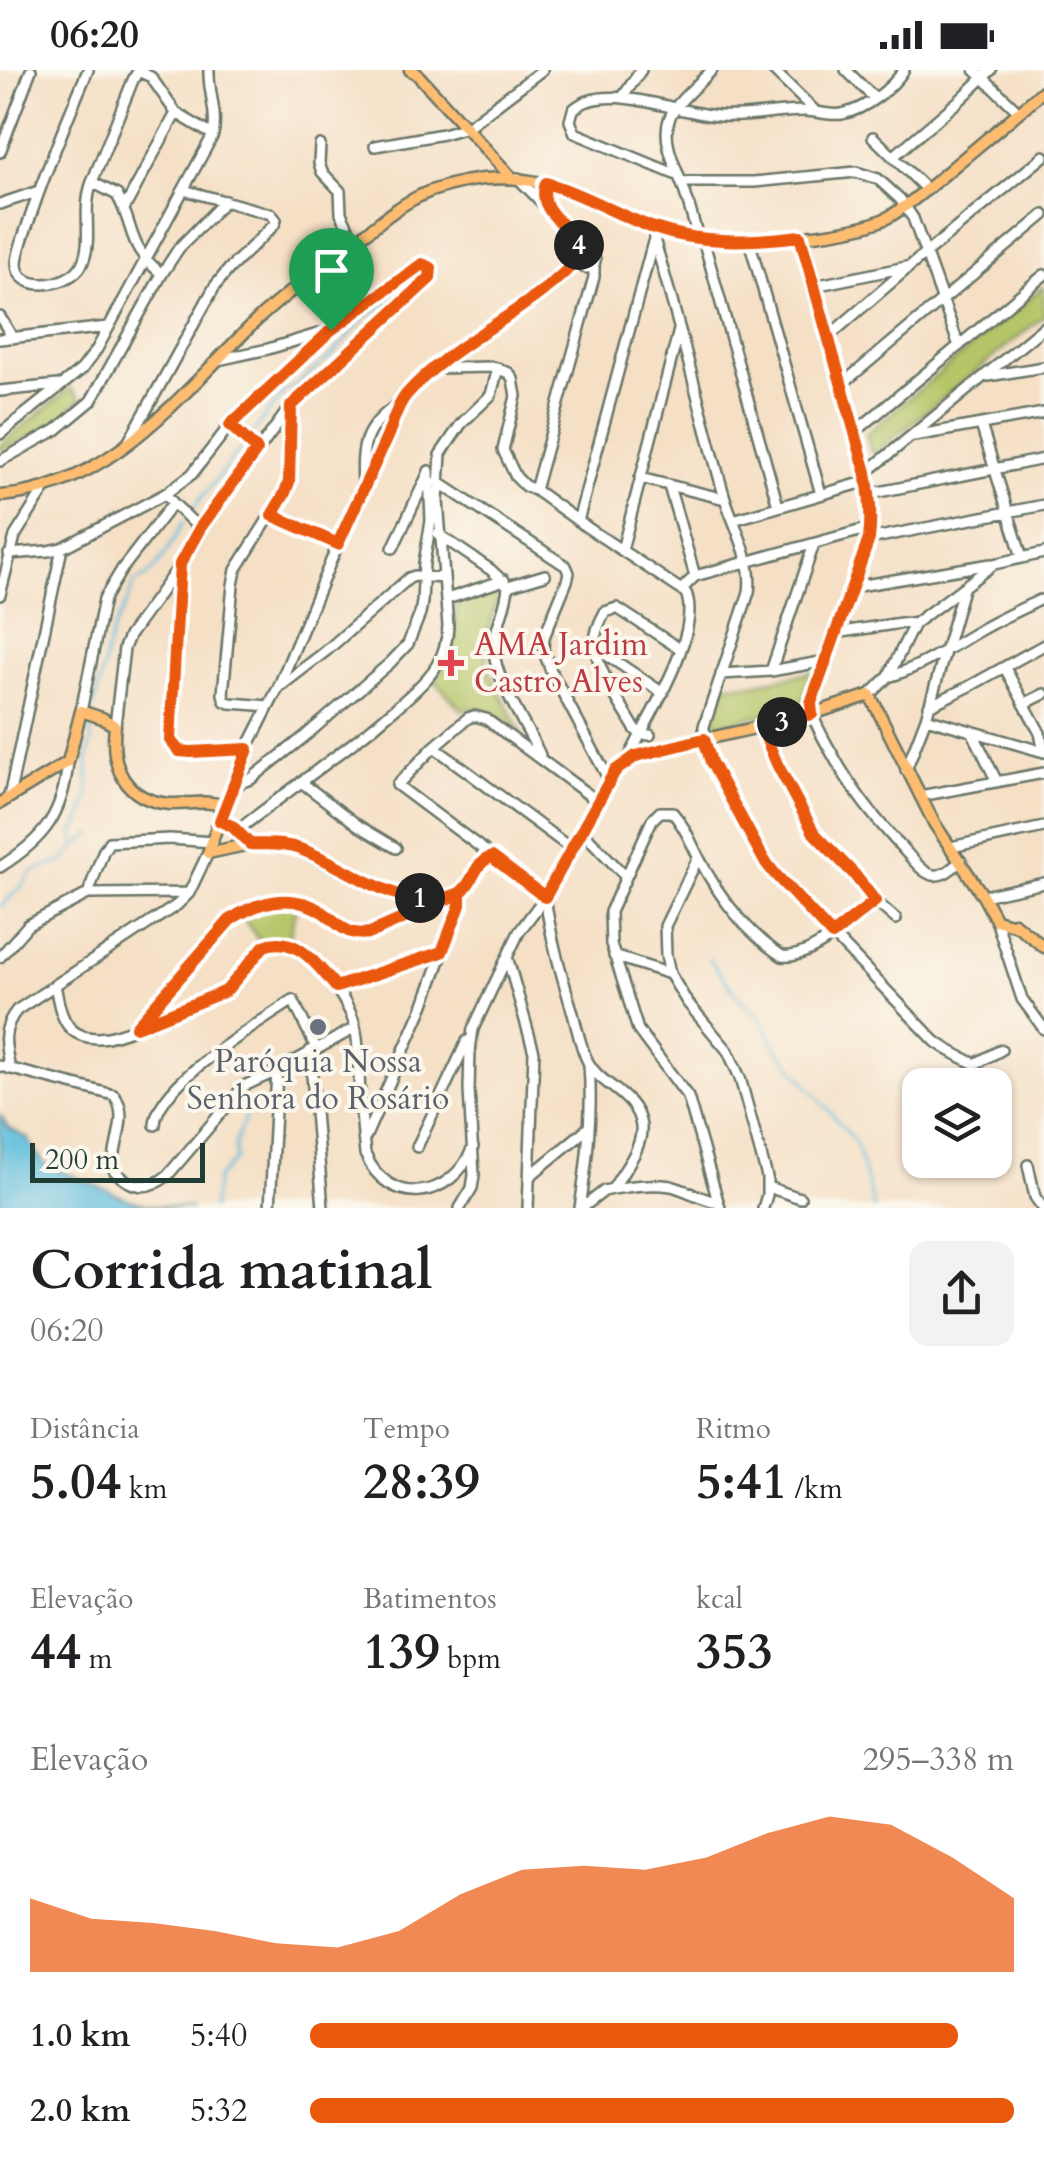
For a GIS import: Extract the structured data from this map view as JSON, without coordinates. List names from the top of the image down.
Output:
{
  "places": {
    "health": ["AMA Jardim Castro Alves"],
    "other": ["Paróquia Nossa Senhora do Rosário"]
  },
  "scale_bar": "200 m",
  "page": {
    "status": "06:20",
    "pins": ["4", "3", "1"],
    "scale": "200 m",
    "heading": ["Corrida matinal", "06:20"],
    "stats": [
      ["Distância", "5.04 km"],
      ["Tempo", "28:39"],
      ["Ritmo", "5:41 /km"],
      ["Elevação", "44 m"],
      ["Batimentos", "139 bpm"],
      ["kcal", "353"]
    ],
    "chart": ["Elevação", "295–338 m"],
    "list": [
      {
        "name": "1.0 km",
        "note": "5:40"
      },
      {
        "name": "2.0 km",
        "note": "5:32"
      }
    ]
  }
}
